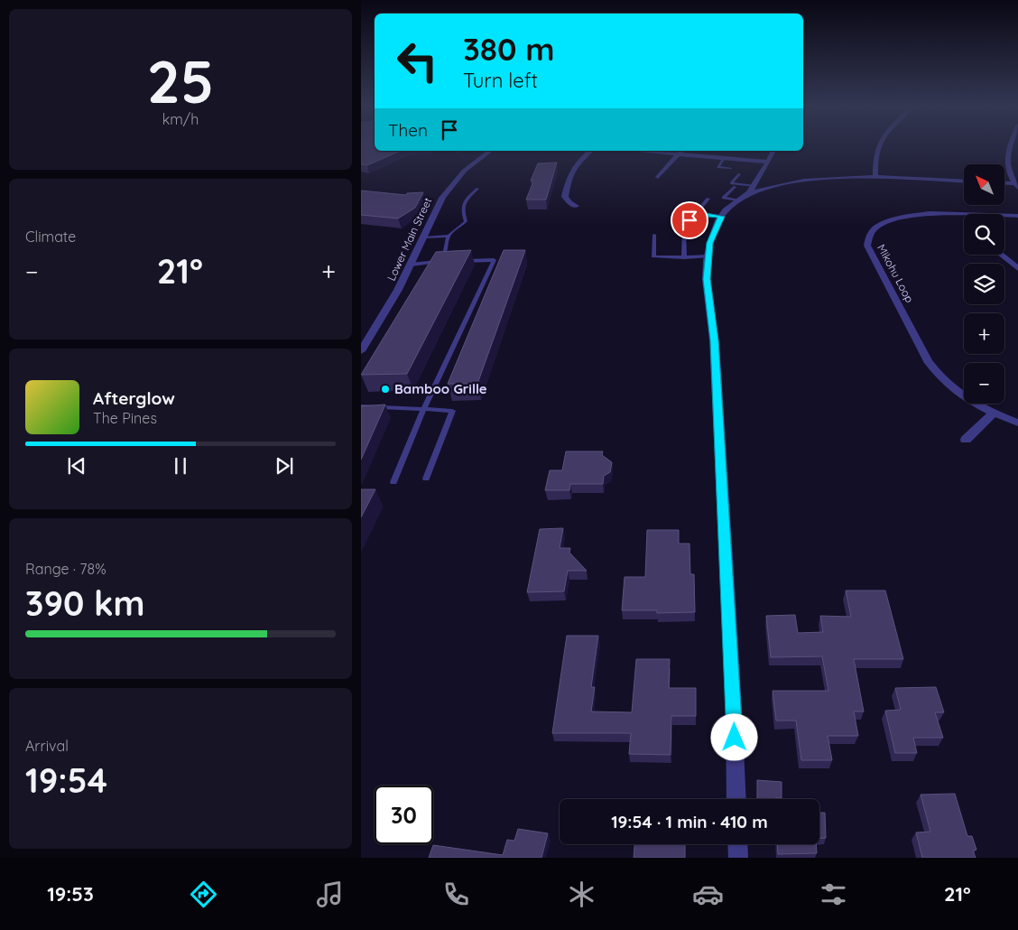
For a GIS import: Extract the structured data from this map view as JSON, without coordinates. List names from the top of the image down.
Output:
{
  "streets": {
    "street": ["Lower Main Street", "Mikohu Loop"]
  },
  "places": ["Bamboo Grille"],
  "north": "top left",
  "page": {
    "tile": [
      ["25", "km/h"],
      "Climate",
      ["Range · 78%", "390 km"],
      ["Arrival", "19:54"]
    ],
    "turn": ["380 m", "Turn left"],
    "then": "Then",
    "map_buttons": ["+", "−"],
    "heat": ["−", "21°", "+"],
    "song": ["Afterglow", "The Pines"],
    "limit": "30",
    "trip": "19:54 · 1 min · 410 m",
    "tabs": ["19:53", "21°"]
  }
}
